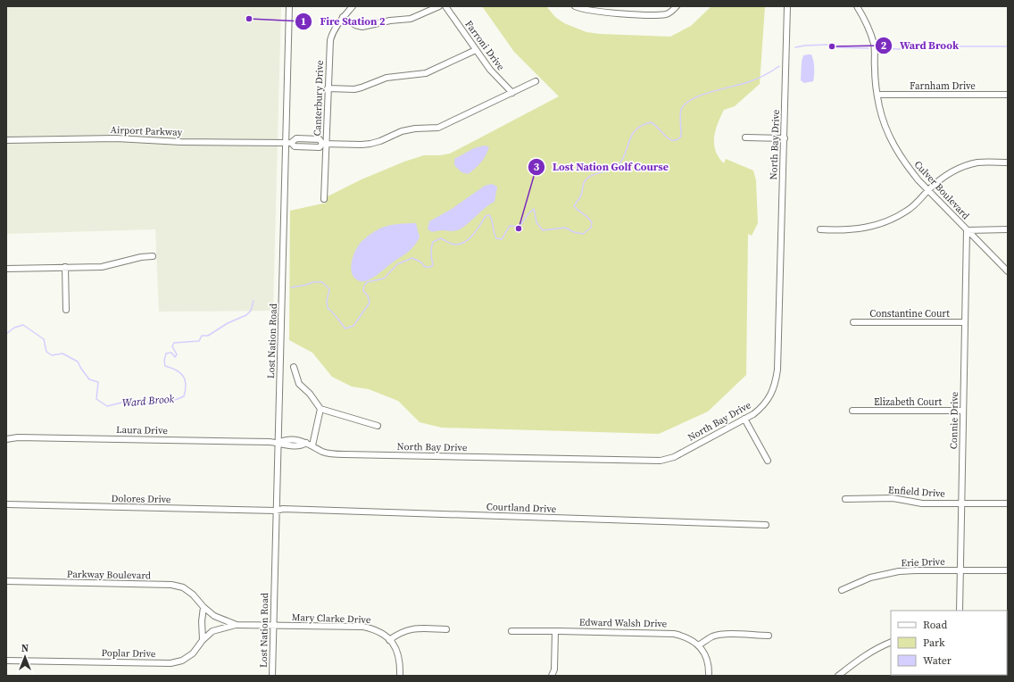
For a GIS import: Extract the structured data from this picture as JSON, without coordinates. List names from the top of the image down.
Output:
{
  "streets": {
    "street": [
      "Farroni Drive",
      "Farnham Drive",
      "Canterbury Drive",
      "Airport Parkway",
      "North Bay Drive",
      "Culver Boulevard",
      "Constantine Court",
      "Lost Nation Road",
      "Elizabeth Court",
      "Connie Drive",
      "Laura Drive",
      "Enfield Drive",
      "Dolores Drive",
      "Courtland Drive",
      "Erie Drive",
      "Parkway Boulevard",
      "Mary Clarke Drive",
      "Edward Walsh Drive",
      "Poplar Drive"
    ]
  },
  "crossings": [
    ["Farnham Drive", "Culver Boulevard"],
    ["Canterbury Drive", "Airport Parkway"],
    ["Airport Parkway", "Lost Nation Road"],
    ["Culver Boulevard", "Connie Drive"],
    ["Constantine Court", "Connie Drive"],
    ["Lost Nation Road", "Laura Drive"],
    ["Lost Nation Road", "Dolores Drive"],
    ["Lost Nation Road", "Courtland Drive"],
    ["Lost Nation Road", "Parkway Boulevard"],
    ["Lost Nation Road", "Mary Clarke Drive"],
    ["Elizabeth Court", "Connie Drive"],
    ["Connie Drive", "Enfield Drive"],
    ["Connie Drive", "Erie Drive"],
    ["Dolores Drive", "Courtland Drive"],
    ["Parkway Boulevard", "Mary Clarke Drive"],
    ["Parkway Boulevard", "Poplar Drive"]
  ],
  "water": ["Ward Brook"],
  "places": ["Fire Station 2", "Ward Brook", "Lost Nation Golf Course"],
  "legend": ["Road", "Park", "Water"],
  "north": "top"
}
